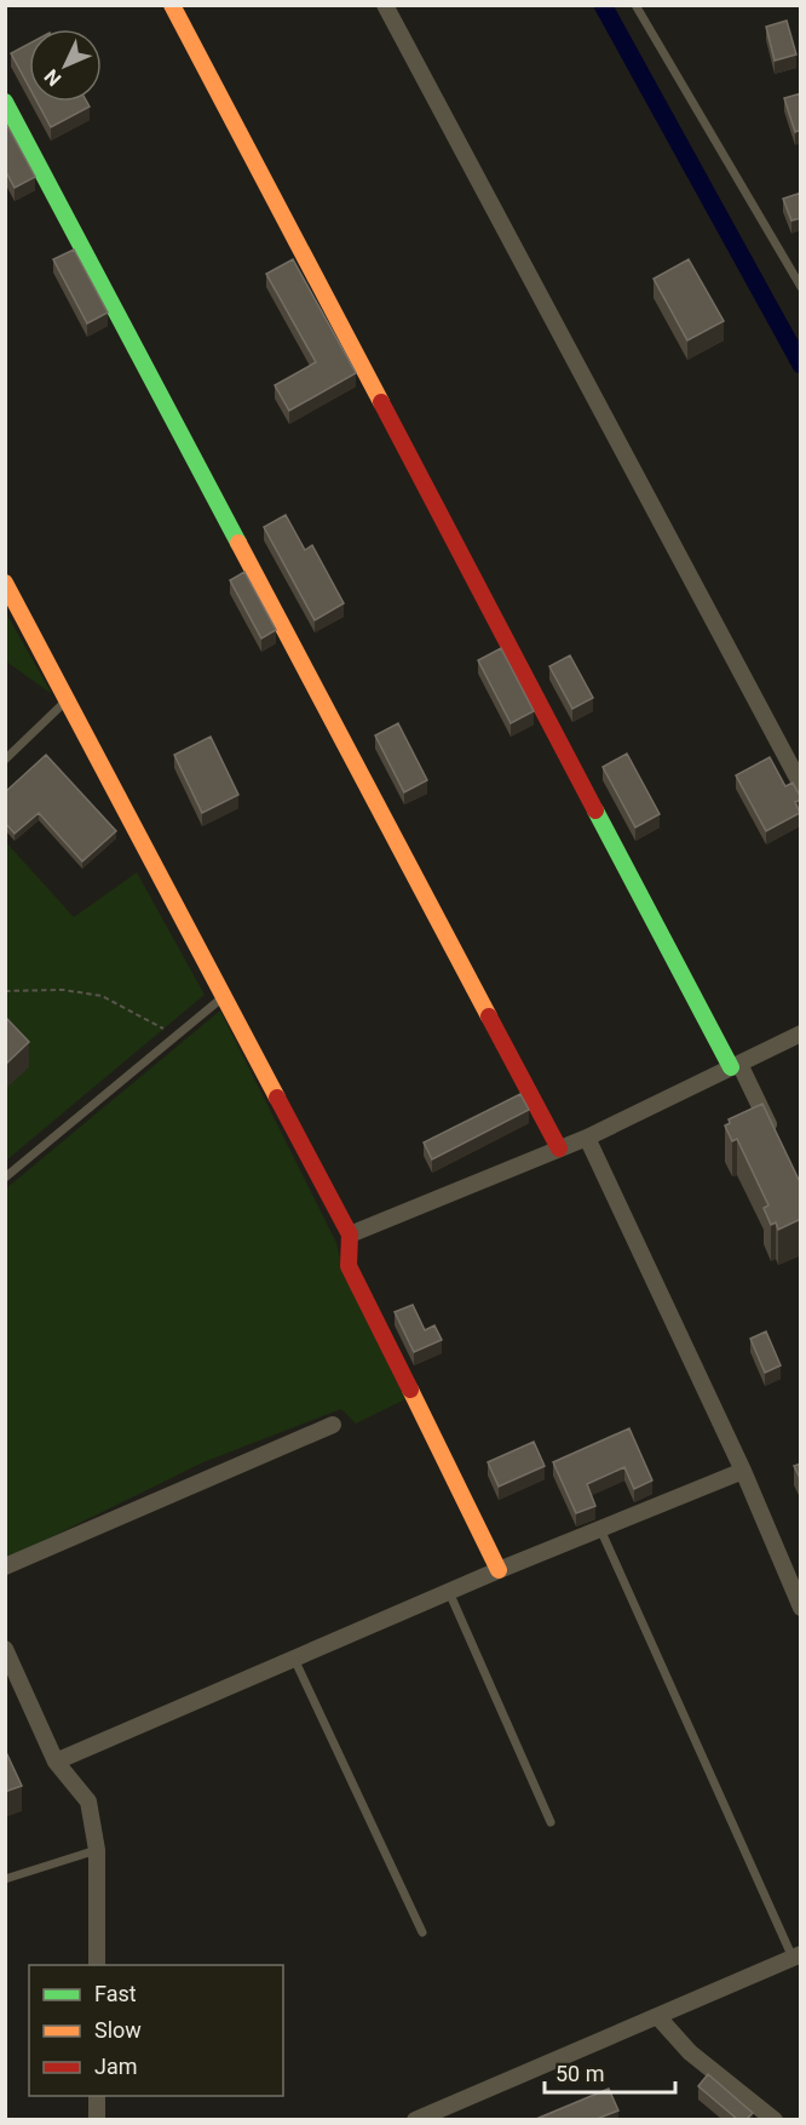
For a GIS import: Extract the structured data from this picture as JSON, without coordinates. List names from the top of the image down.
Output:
{
  "legend": ["Fast", "Slow", "Jam"],
  "scale_bar": "50 m",
  "north": "bottom left"
}
